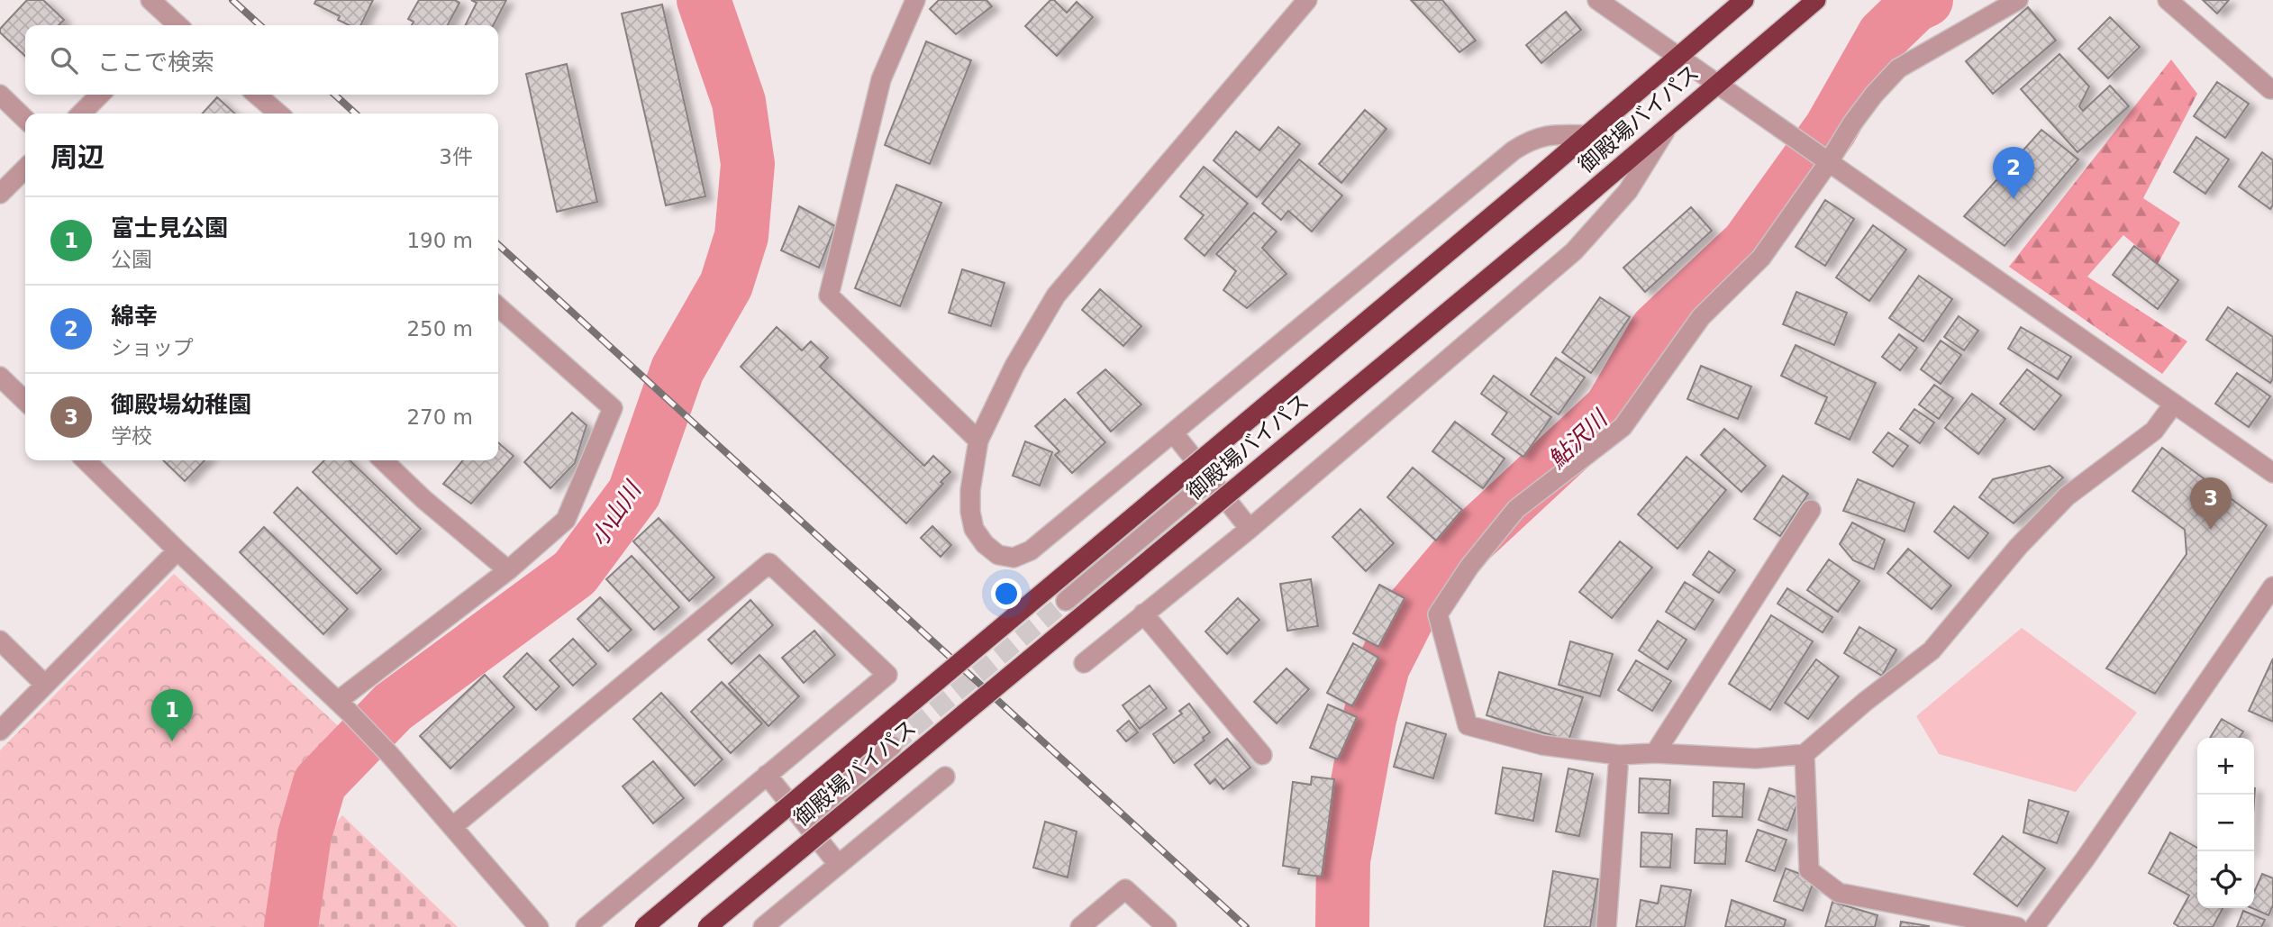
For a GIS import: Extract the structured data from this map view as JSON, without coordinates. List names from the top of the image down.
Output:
{
  "streets": {
    "highway": ["御殿場バイパス"]
  },
  "water": ["鮎沢川", "小山川"],
  "page": {
    "search": "ここで検索",
    "heading": ["周辺", "3件"],
    "pins": ["2", "3", "1"],
    "list": [
      {
        "mark": "1",
        "name": "富士見公園",
        "note": "公園",
        "value": "190 m"
      },
      {
        "mark": "2",
        "name": "綿幸",
        "note": "ショップ",
        "value": "250 m"
      },
      {
        "mark": "3",
        "name": "御殿場幼稚園",
        "note": "学校",
        "value": "270 m"
      }
    ],
    "map_buttons": ["+", "−"]
  }
}
